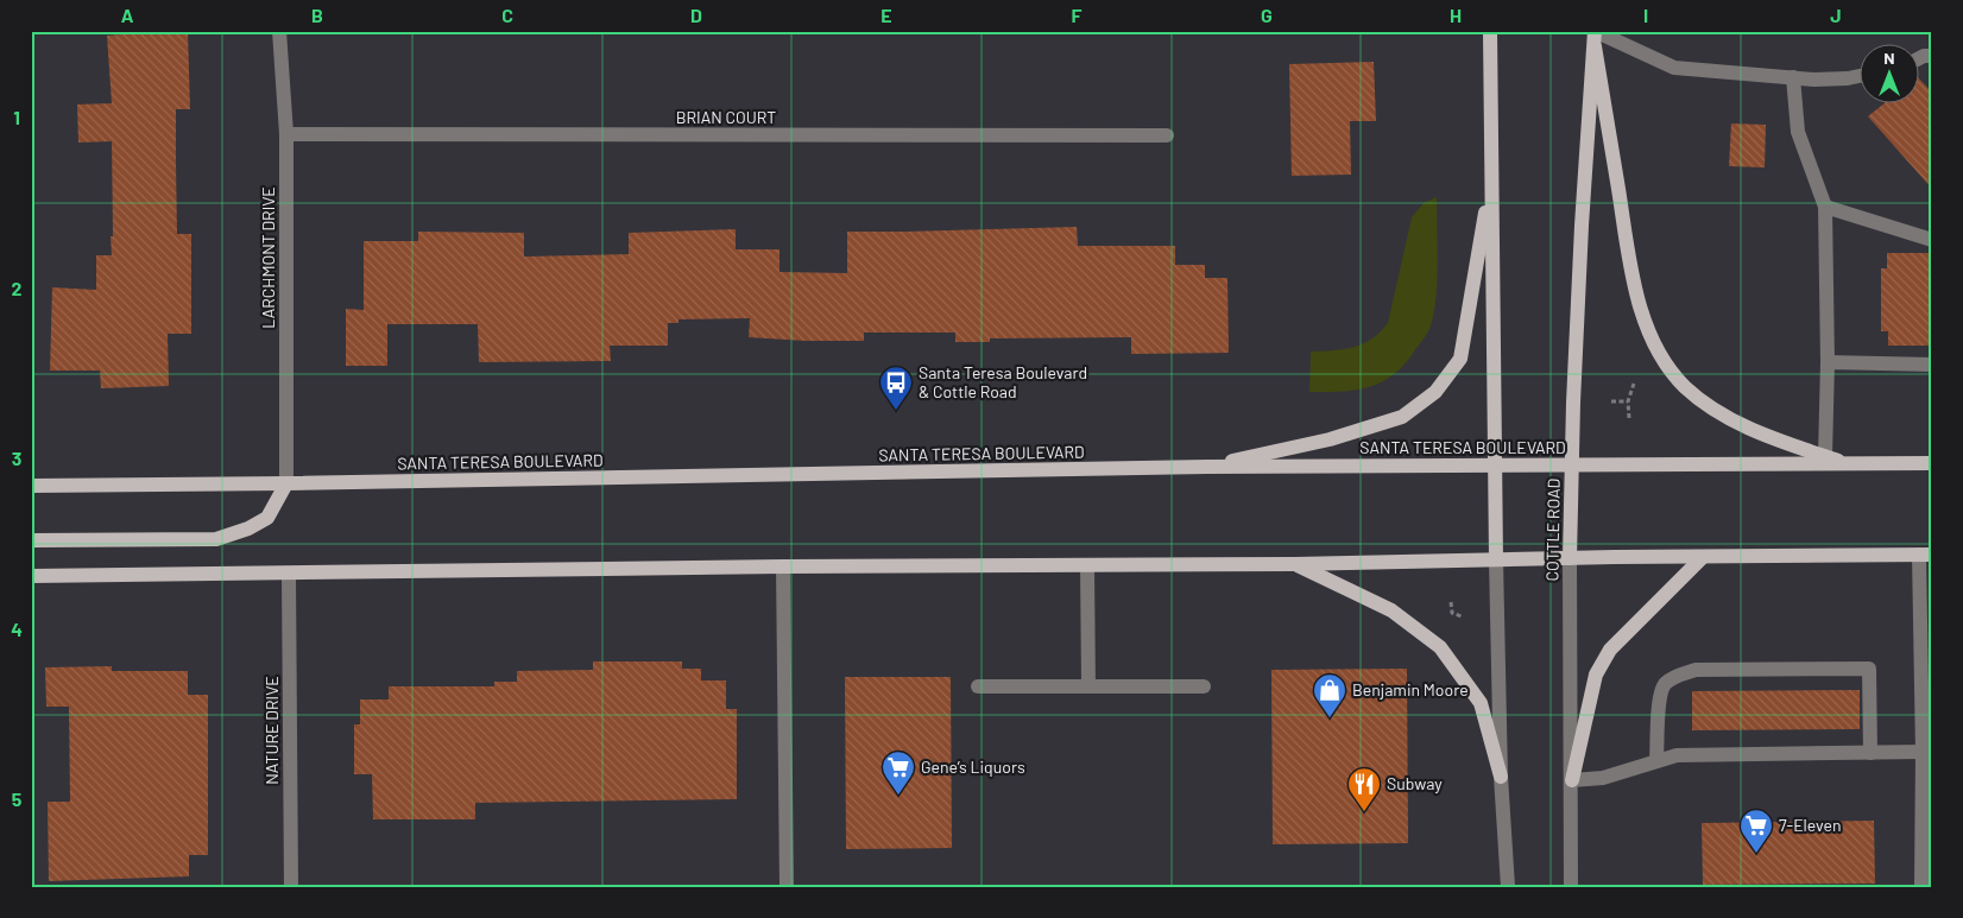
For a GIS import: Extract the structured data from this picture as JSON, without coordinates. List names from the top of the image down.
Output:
{
  "streets": {
    "main road": ["SANTA TERESA BOULEVARD", "COTTLE ROAD"],
    "street": ["BRIAN COURT", "LARCHMONT DRIVE", "NATURE DRIVE"]
  },
  "crossings": [
    ["BRIAN COURT", "LARCHMONT DRIVE"],
    ["LARCHMONT DRIVE", "SANTA TERESA BOULEVARD"],
    ["SANTA TERESA BOULEVARD", "COTTLE ROAD"]
  ],
  "places": {
    "bus stop": ["Santa Teresa Boulevard & Cottle Road"],
    "shop": ["Benjamin Moore"],
    "supermarket": ["Gene’s Liquors", "7-Eleven"],
    "restaurant": ["Subway"]
  },
  "north": "top",
  "grid": {
    "columns": [
      "A",
      "B",
      "C",
      "D",
      "E",
      "F",
      "G",
      "H",
      "I",
      "J"
    ],
    "rows": [
      "1",
      "2",
      "3",
      "4",
      "5"
    ]
  }
}
